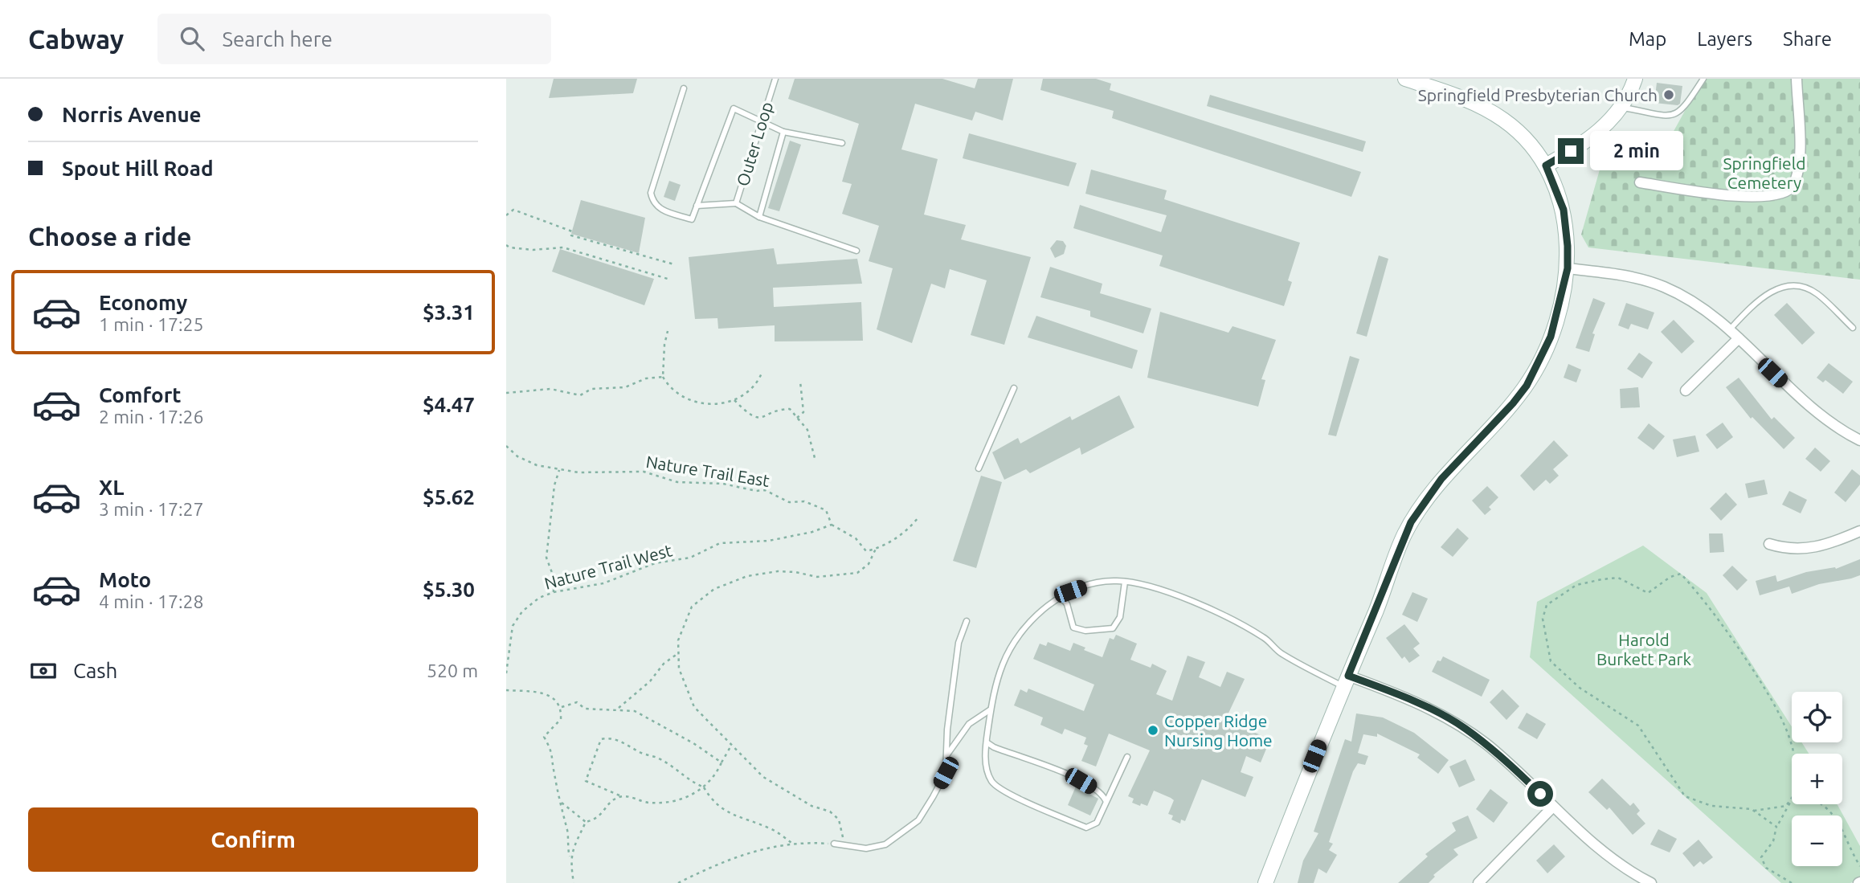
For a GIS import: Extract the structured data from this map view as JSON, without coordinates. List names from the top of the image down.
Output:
{
  "streets": {
    "lane": ["Outer Loop"],
    "path": ["Nature Trail East", "Nature Trail West"]
  },
  "crossings": [
    ["Nature Trail East", "Nature Trail West"]
  ],
  "parks": ["Springfield Cemetery", "Harold Burkett Park"],
  "places": ["Springfield Presbyterian Church", "Copper Ridge Nursing Home"],
  "page": {
    "header": "Cabway",
    "search": "Search here",
    "nav": ["Map", "Layers", "Share"],
    "banner": ["Norris Avenue", "Spout Hill Road"],
    "bubble": "2 min",
    "heading": "Choose a ride",
    "list": [
      {
        "name": "Economy",
        "note": "1 min · 17:25",
        "value": "$3.31"
      },
      {
        "name": "Comfort",
        "note": "2 min · 17:26",
        "value": "$4.47"
      },
      {
        "name": "XL",
        "note": "3 min · 17:27",
        "value": "$5.62"
      },
      {
        "name": "Moto",
        "note": "4 min · 17:28",
        "value": "$5.30"
      }
    ],
    "pay": ["Cash", "520 m"],
    "map_buttons": ["+", "−"],
    "buttons": "Confirm"
  }
}
